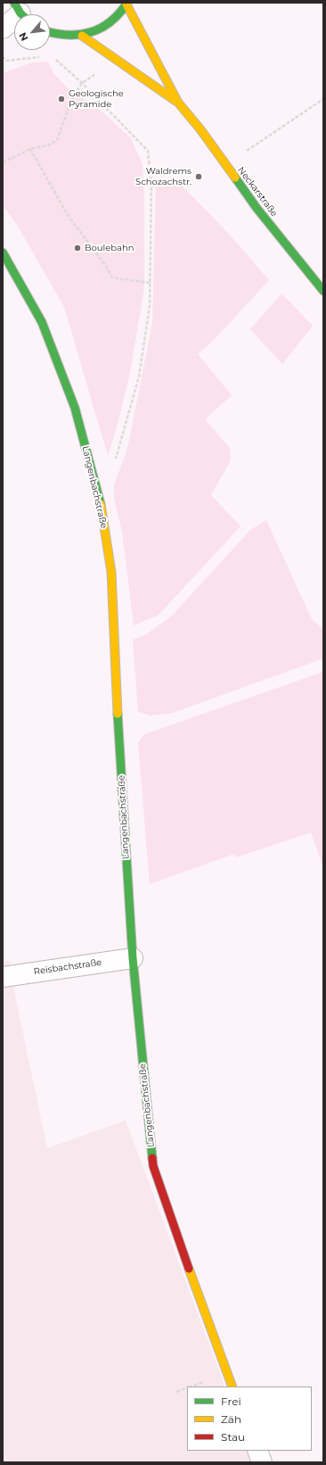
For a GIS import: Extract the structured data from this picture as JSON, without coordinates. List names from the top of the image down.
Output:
{
  "streets": {
    "street": ["Neckarstraße", "Langenbachstraße", "Reisbachstraße"]
  },
  "crossings": [
    ["Langenbachstraße", "Reisbachstraße"]
  ],
  "places": ["Geologische Pyramide", "Waldrems Schozachstr.", "Boulebahn"],
  "legend": ["Frei", "Zäh", "Stau"],
  "north": "bottom left"
}
